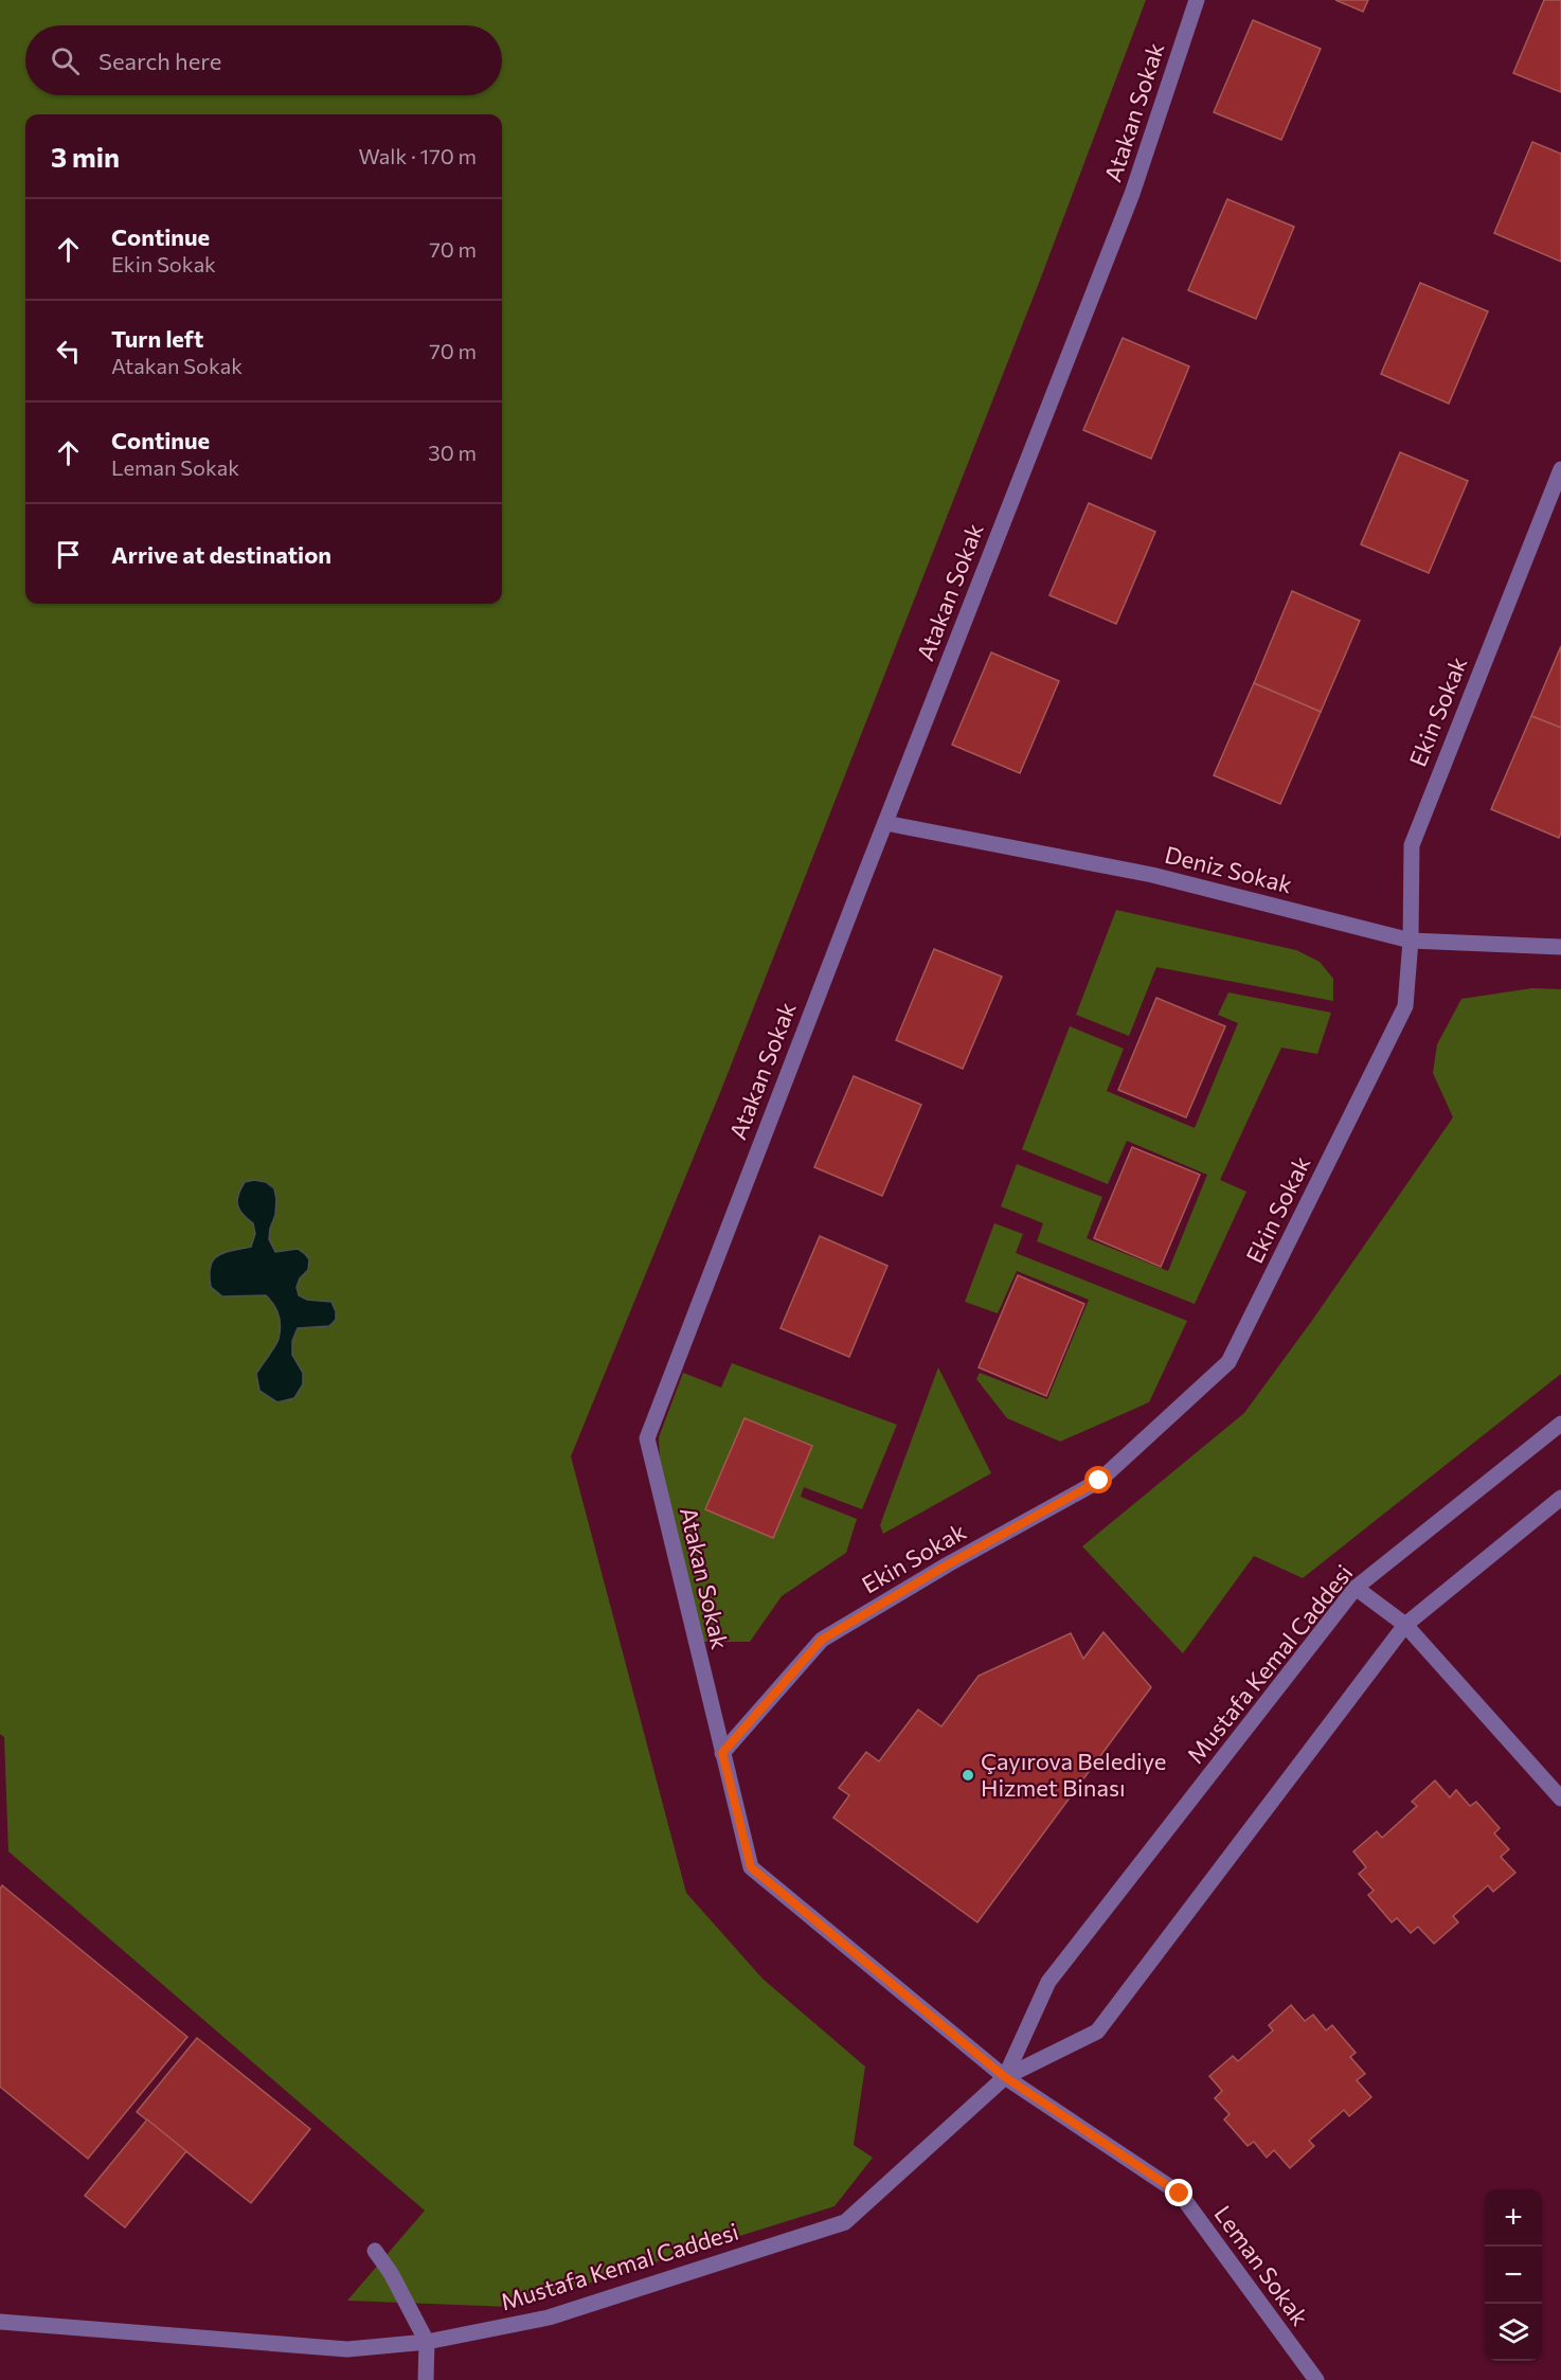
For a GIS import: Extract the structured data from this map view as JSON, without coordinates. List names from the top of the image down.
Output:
{
  "streets": {
    "street": [
      "Atakan Sokak",
      "Ekin Sokak",
      "Deniz Sokak",
      "Mustafa Kemal Caddesi",
      "Leman Sokak"
    ]
  },
  "crossings": [
    ["Atakan Sokak", "Ekin Sokak"],
    ["Atakan Sokak", "Deniz Sokak"],
    ["Atakan Sokak", "Mustafa Kemal Caddesi"],
    ["Atakan Sokak", "Leman Sokak"],
    ["Ekin Sokak", "Deniz Sokak"],
    ["Mustafa Kemal Caddesi", "Leman Sokak"]
  ],
  "places": ["Çayırova Belediye Hizmet Binası"],
  "page": {
    "search": "Search here",
    "heading": ["3 min", "Walk · 170 m"],
    "list": [
      ["Continue", "Ekin Sokak", "70 m"],
      ["Turn left", "Atakan Sokak", "70 m"],
      ["Continue", "Leman Sokak", "30 m"],
      "Arrive at destination"
    ],
    "map_buttons": ["+", "−"]
  }
}
